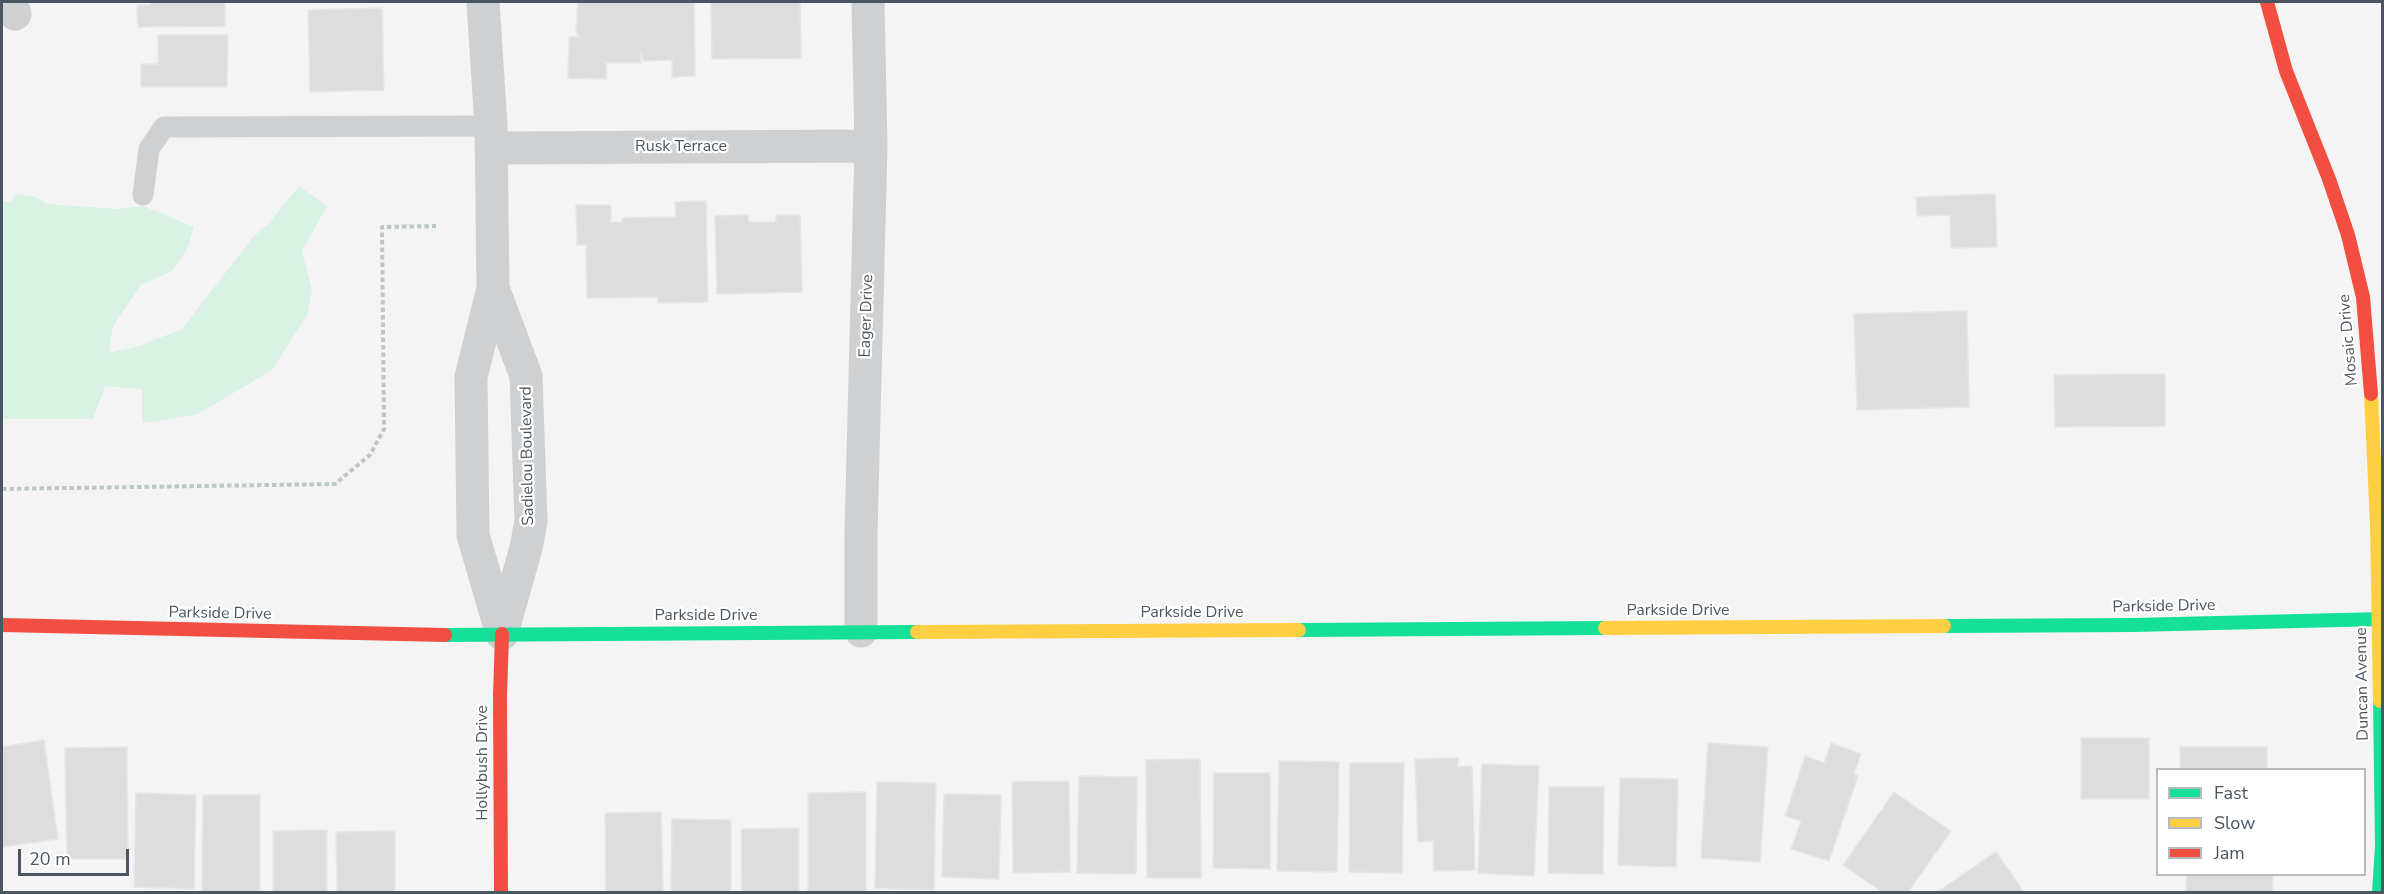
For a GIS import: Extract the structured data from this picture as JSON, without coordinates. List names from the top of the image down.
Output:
{
  "streets": {
    "main road": [
      "Mosaic Drive",
      "Parkside Drive",
      "Duncan Avenue",
      "Hollybush Drive"
    ],
    "street": ["Rusk Terrace", "Eager Drive", "Sadielou Boulevard"]
  },
  "crossings": [
    ["Rusk Terrace", "Eager Drive"],
    ["Rusk Terrace", "Sadielou Boulevard"],
    ["Eager Drive", "Parkside Drive"],
    ["Mosaic Drive", "Parkside Drive"],
    ["Mosaic Drive", "Duncan Avenue"],
    ["Sadielou Boulevard", "Parkside Drive"],
    ["Sadielou Boulevard", "Hollybush Drive"],
    ["Parkside Drive", "Duncan Avenue"],
    ["Parkside Drive", "Hollybush Drive"]
  ],
  "legend": ["Fast", "Slow", "Jam"],
  "scale_bar": "20 m"
}
